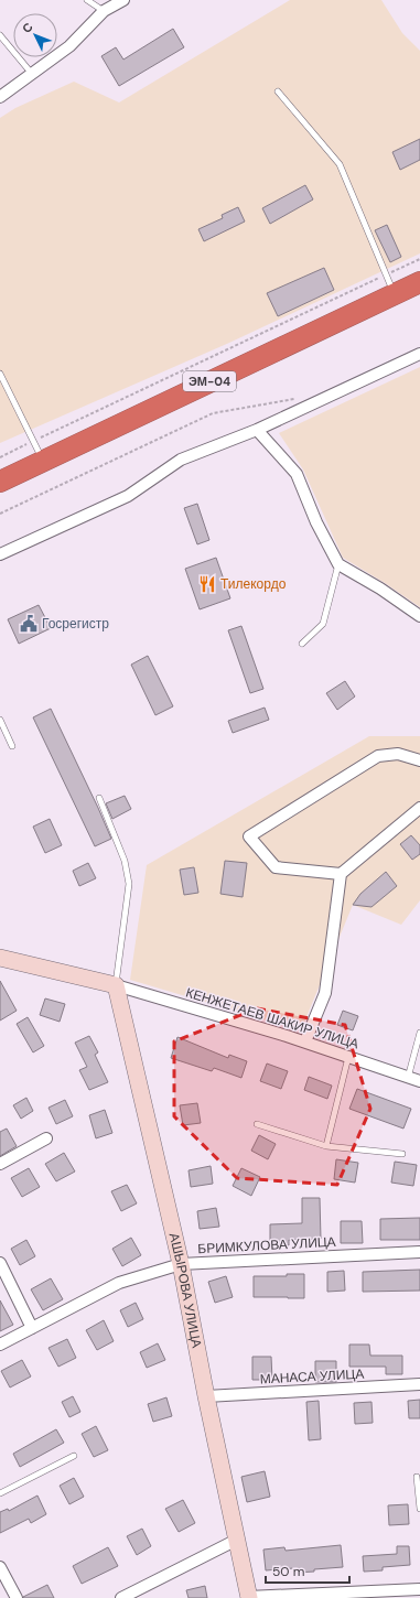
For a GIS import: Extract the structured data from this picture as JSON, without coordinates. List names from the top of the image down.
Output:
{
  "streets": {
    "highway": ["ЭМ-04"],
    "street": [
      "КЕНЖЕТАЕВ ШАКИР УЛИЦА",
      "БРИМКУЛОВА УЛИЦА",
      "АШЫРОВА УЛИЦА",
      "МАНАСА УЛИЦА"
    ]
  },
  "crossings": [
    ["КЕНЖЕТАЕВ ШАКИР УЛИЦА", "АШЫРОВА УЛИЦА"],
    ["БРИМКУЛОВА УЛИЦА", "АШЫРОВА УЛИЦА"],
    ["АШЫРОВА УЛИЦА", "МАНАСА УЛИЦА"]
  ],
  "places": {
    "restaurant": ["Тилекордо"],
    "public building": ["Госрегистр"]
  },
  "scale_bar": "50 m",
  "north": "top left"
}
